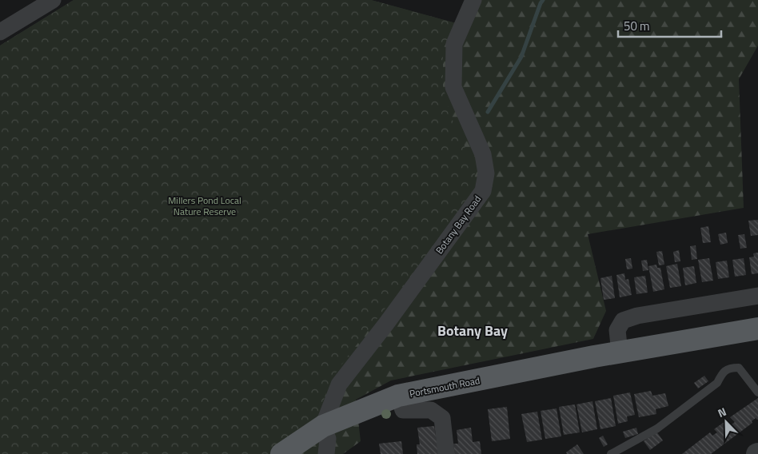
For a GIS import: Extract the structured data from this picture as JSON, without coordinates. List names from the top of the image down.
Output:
{
  "streets": {
    "main road": ["Portsmouth Road"],
    "street": ["Botany Bay Road"]
  },
  "crossings": [
    ["Botany Bay Road", "Portsmouth Road"]
  ],
  "districts": ["Botany Bay"],
  "parks": ["Millers Pond Local Nature Reserve"],
  "scale_bar": "50 m",
  "north": "top left"
}
